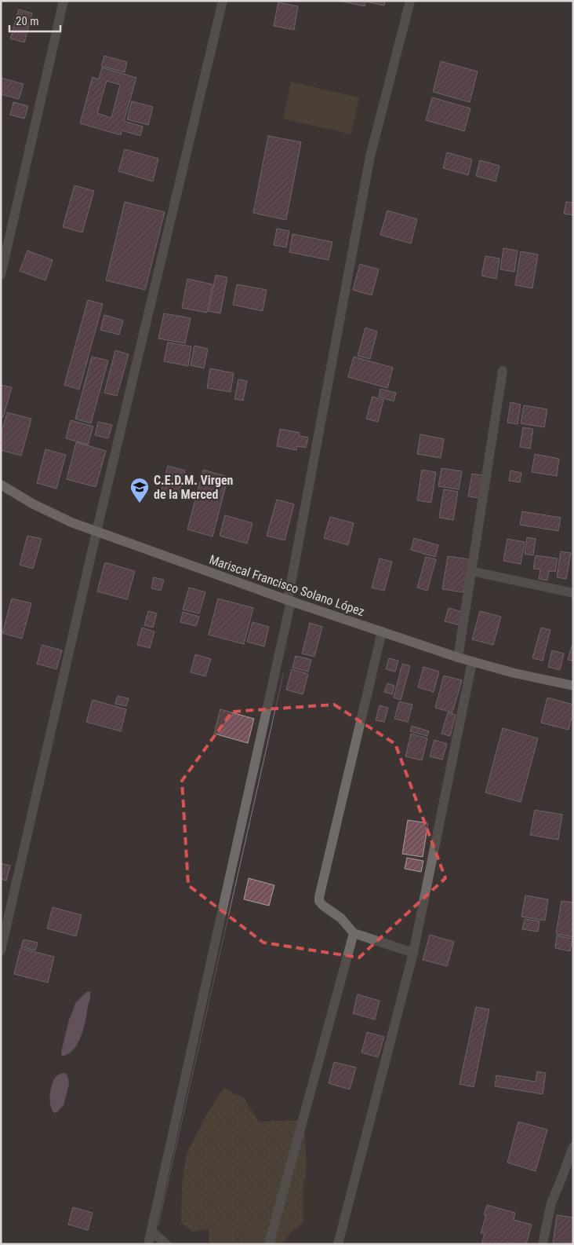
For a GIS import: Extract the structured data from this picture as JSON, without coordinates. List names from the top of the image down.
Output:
{
  "streets": {
    "main road": ["Mariscal Francisco Solano López"]
  },
  "places": {
    "school or university": ["C.E.D.M. Virgen de la Merced"]
  },
  "scale_bar": "20 m"
}
